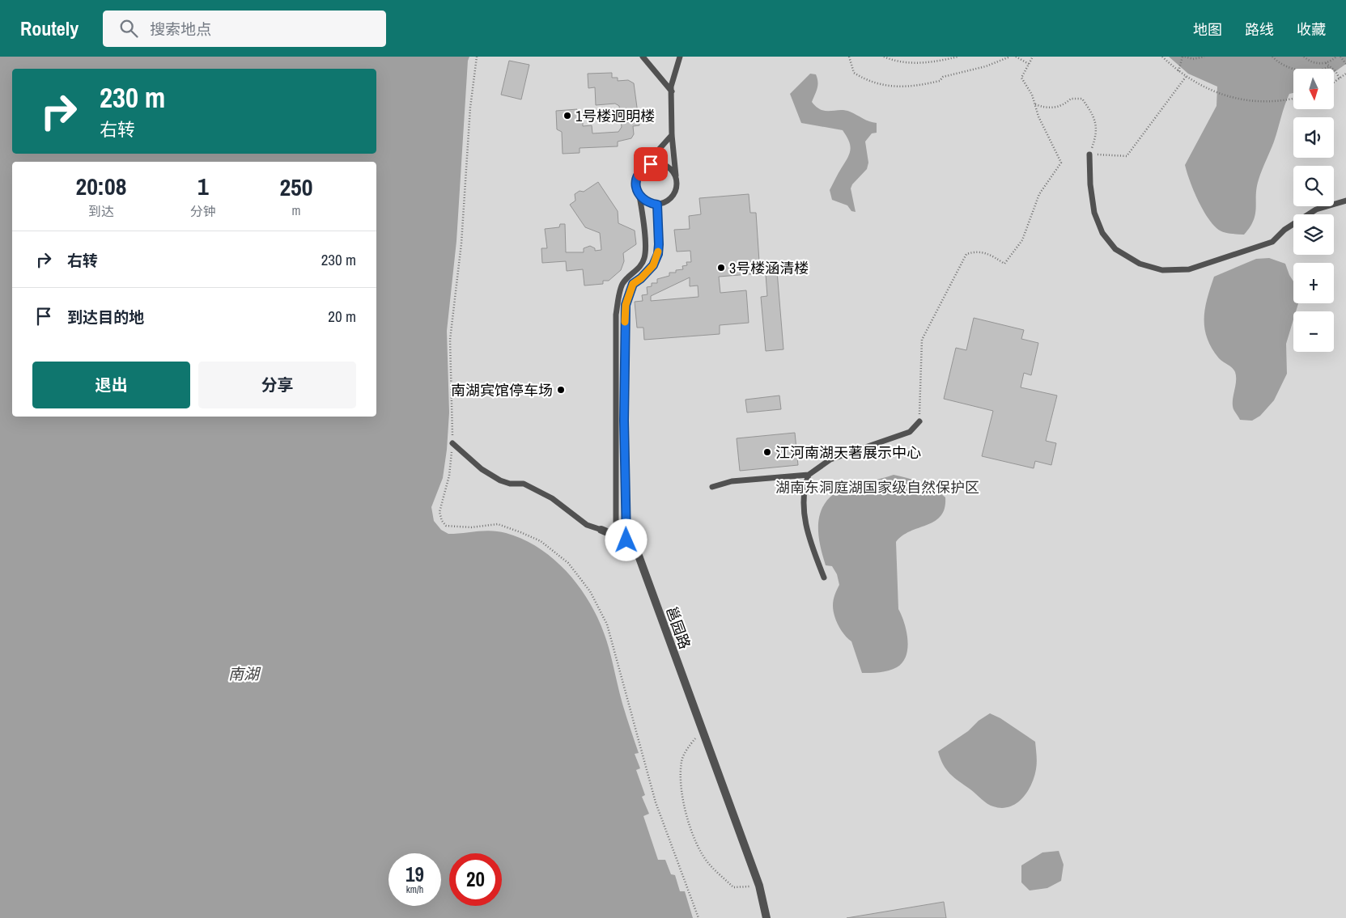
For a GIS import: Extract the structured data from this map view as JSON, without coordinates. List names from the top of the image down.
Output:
{
  "streets": {
    "street": ["邕园路"]
  },
  "water": ["南湖"],
  "parks": ["湖南东洞庭湖国家级自然保护区"],
  "places": [
    "1号楼迥明楼",
    "3号楼涵清楼",
    "南湖宾馆停车场",
    "江河南湖天著展示中心"
  ],
  "north": "bottom",
  "page": {
    "header": "Routely",
    "search": "搜索地点",
    "nav": ["地图", "路线", "收藏"],
    "map_buttons": ["+", "−"],
    "turn": ["230 m", "右转"],
    "eta": [
      "20:08",
      "到达",
      "1",
      "分钟",
      "250",
      "m"
    ],
    "list": [
      {
        "name": "右转",
        "value": "230 m"
      },
      {
        "name": "到达目的地",
        "value": "20 m"
      }
    ],
    "buttons": ["退出", "分享"],
    "speed": "19 km/h",
    "limit": "20"
  }
}
